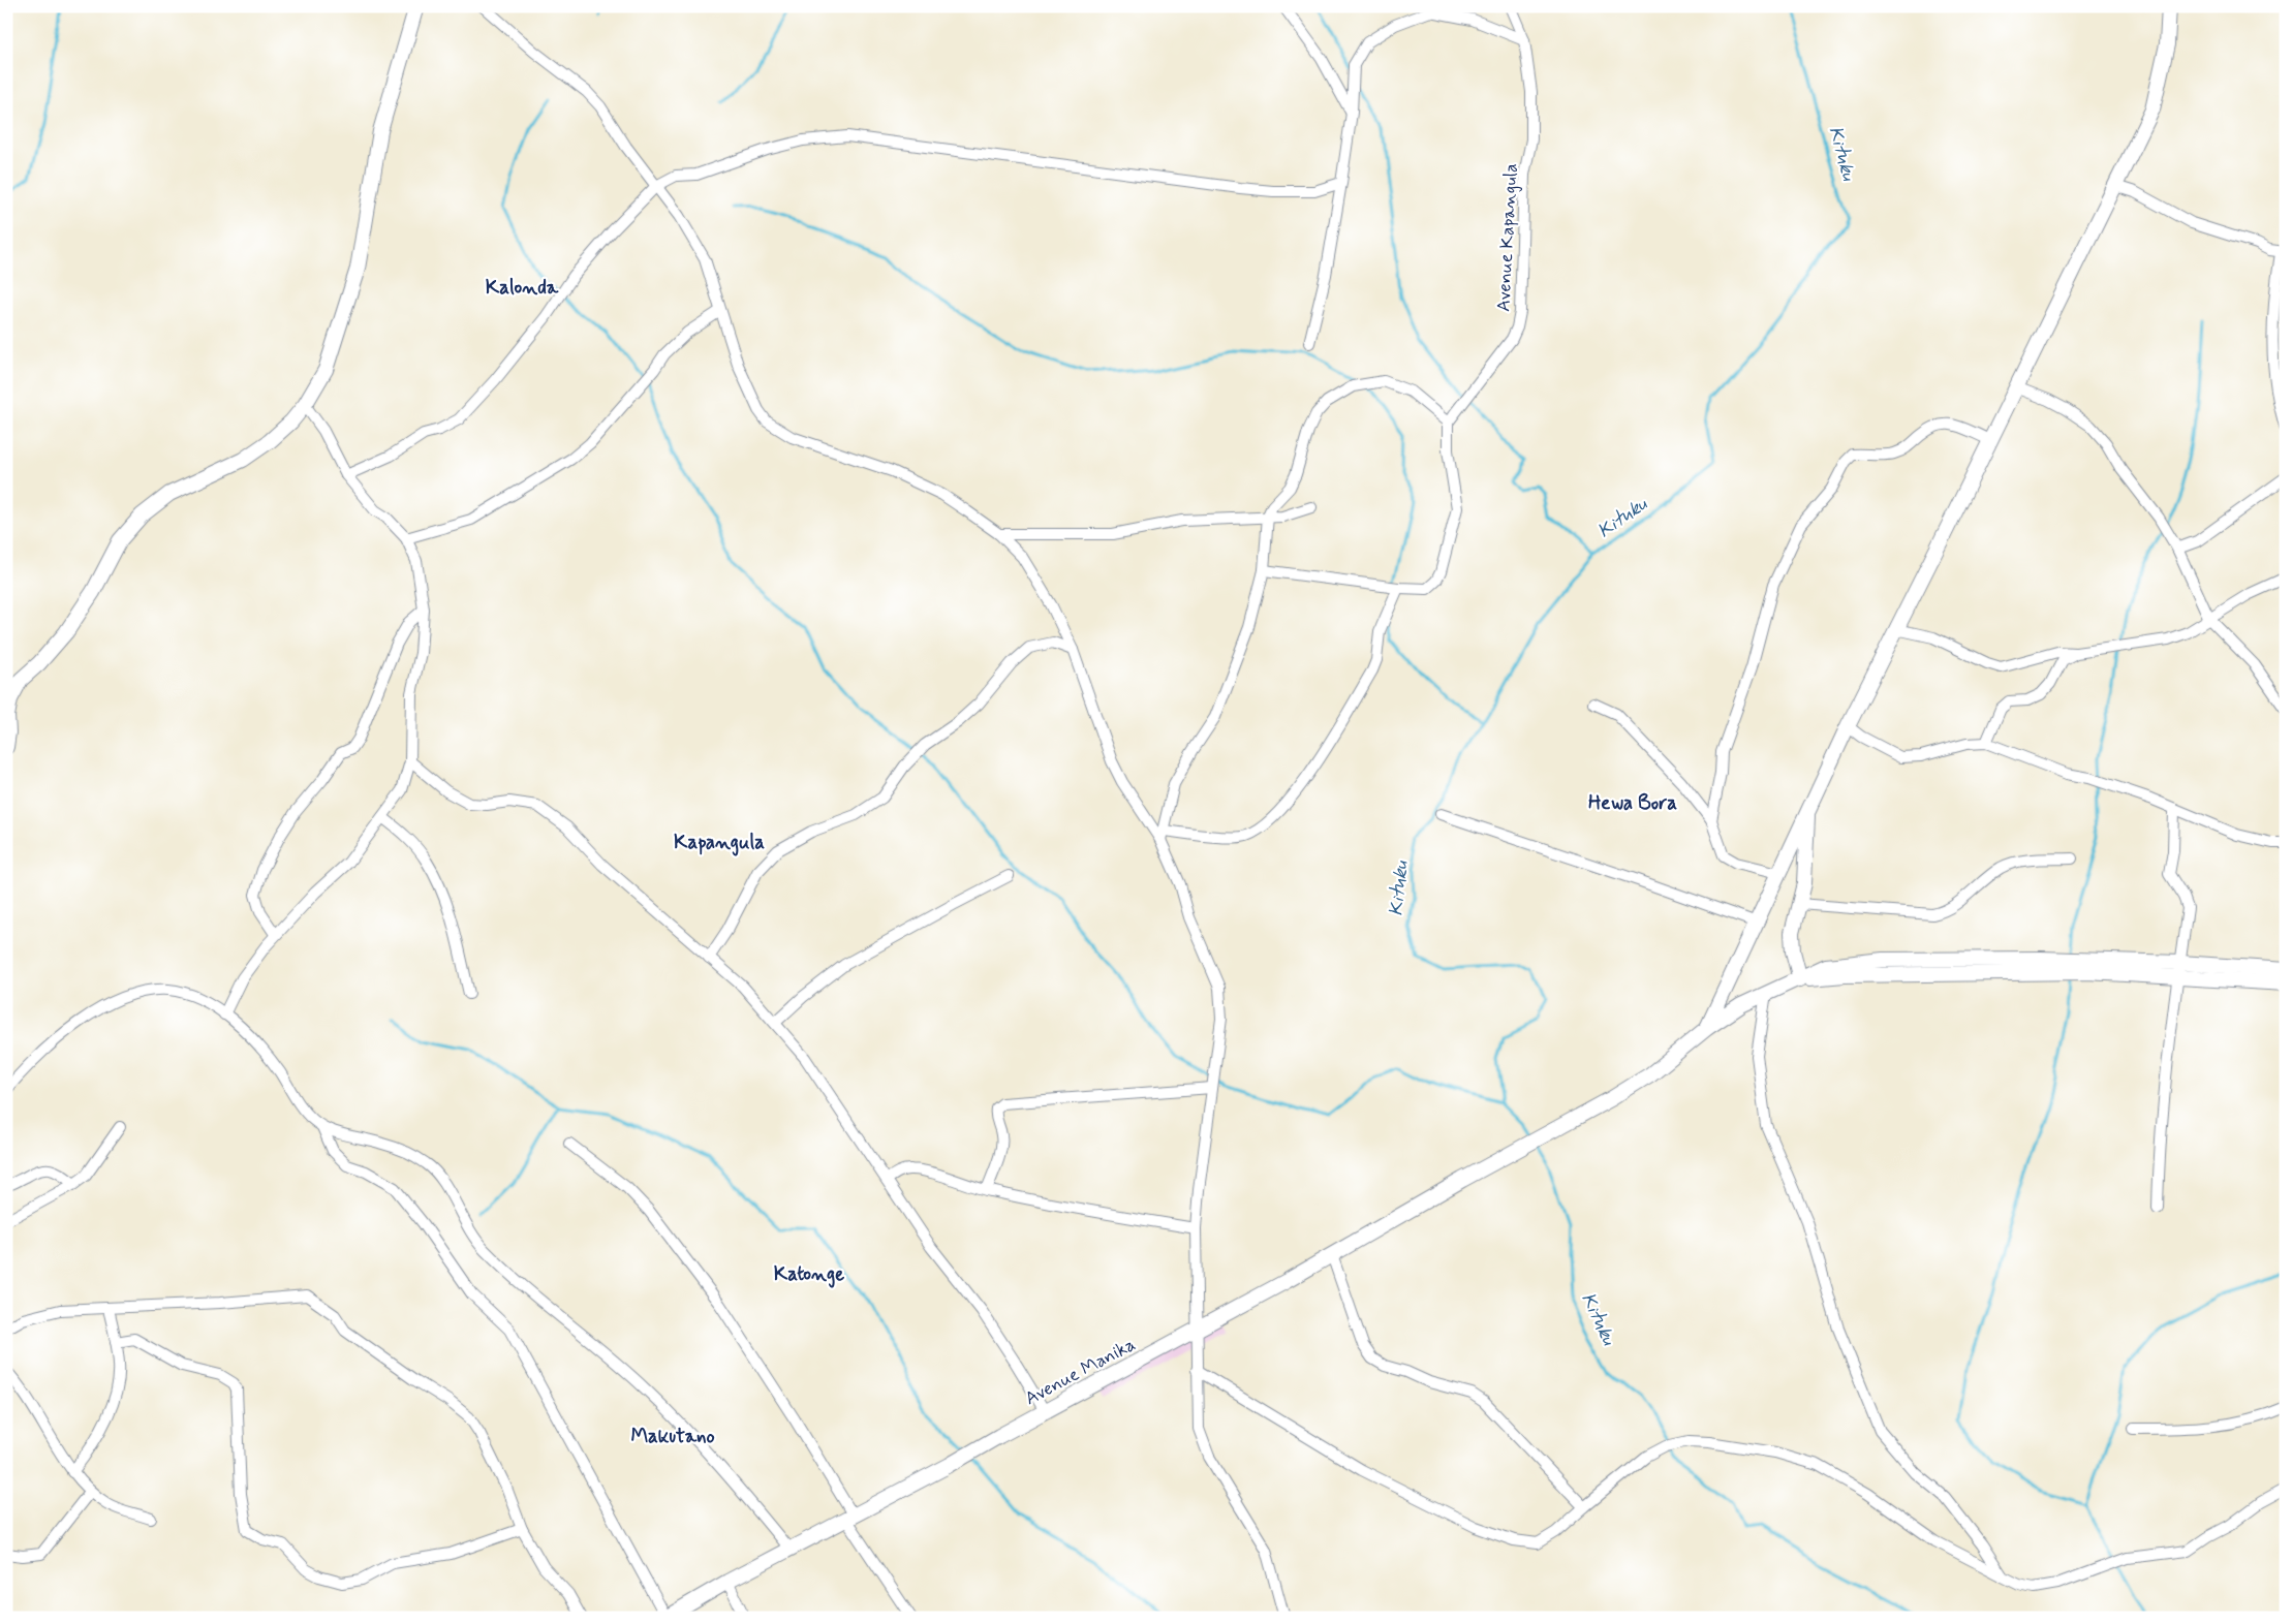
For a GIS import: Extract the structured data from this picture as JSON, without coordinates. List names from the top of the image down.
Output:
{
  "streets": {
    "street": ["Avenue Kapangula", "Avenue Manika"]
  },
  "districts": [
    "Kalonda",
    "Hewa Bora",
    "Kapangula",
    "Katonge",
    "Makutano"
  ],
  "water": ["Kituku"]
}
